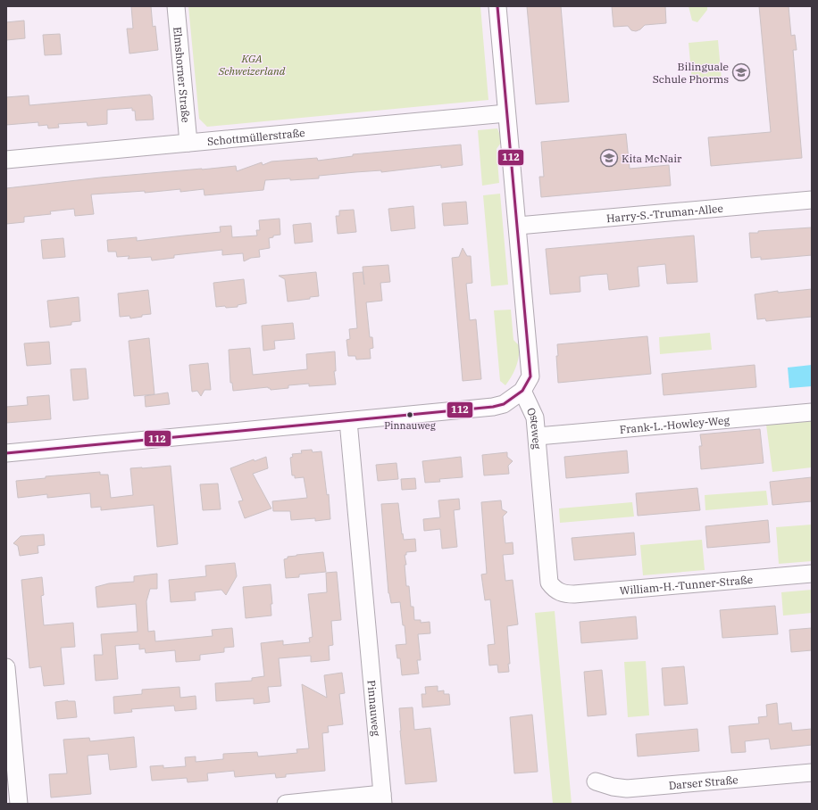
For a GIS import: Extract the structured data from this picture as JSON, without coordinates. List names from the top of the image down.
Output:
{
  "streets": {
    "street": [
      "Elmshorner Straße",
      "Schottmüllerstraße",
      "Harry-S.-Truman-Allee",
      "Frank-L.-Howley-Weg",
      "Osteweg",
      "William-H.-Tunner-Straße",
      "Pinnauweg",
      "Darser Straße"
    ]
  },
  "crossings": [
    ["Elmshorner Straße", "Schottmüllerstraße"],
    ["Frank-L.-Howley-Weg", "Osteweg"],
    ["Osteweg", "William-H.-Tunner-Straße"]
  ],
  "parks": ["KGA Schweizerland"],
  "places": {
    "school or university": ["Bilinguale Schule Phorms", "Kita McNair"],
    "other": ["Pinnauweg"]
  },
  "lines": ["transit line 112"]
}
